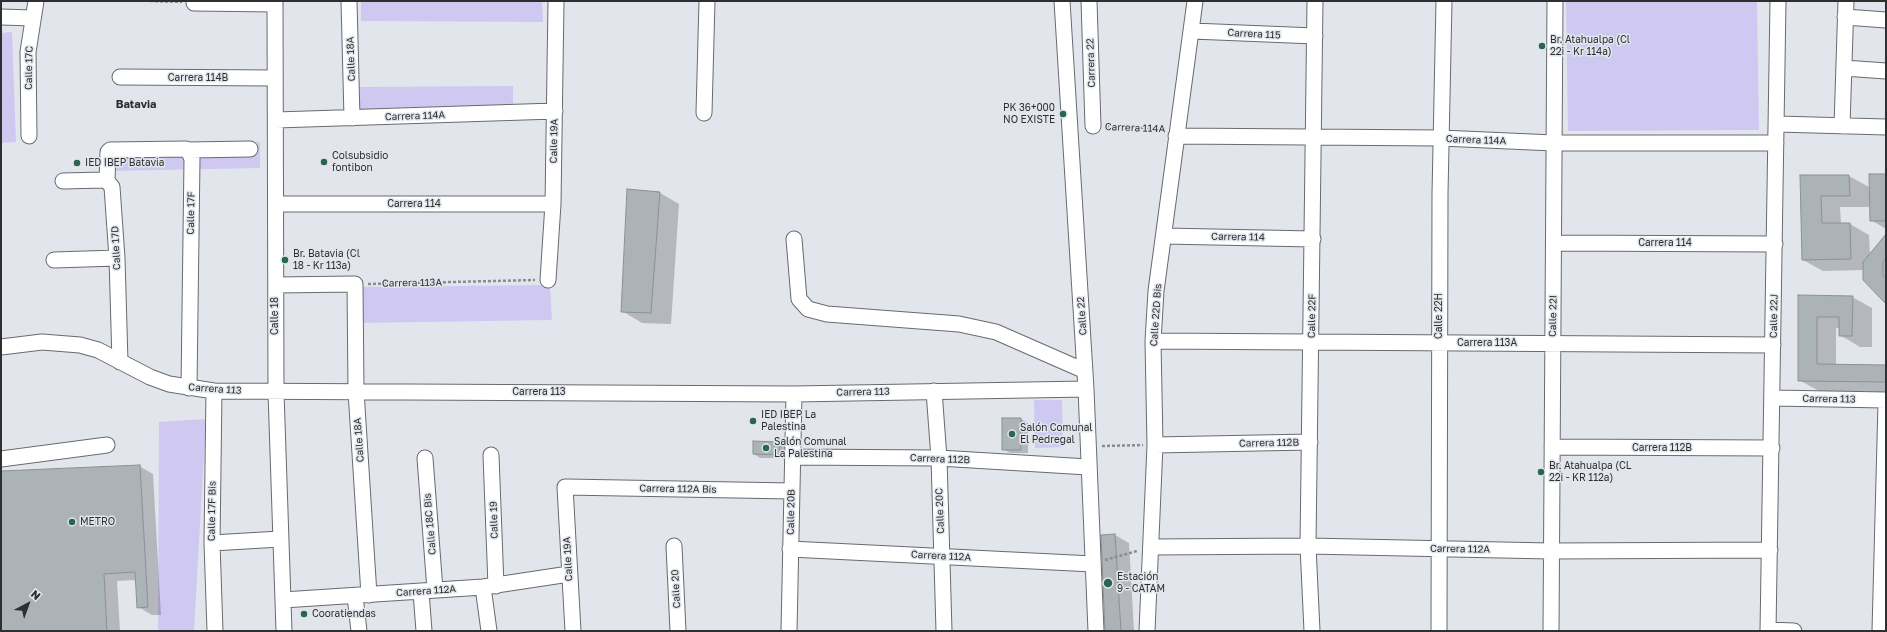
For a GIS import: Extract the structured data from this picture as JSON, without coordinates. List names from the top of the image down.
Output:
{
  "streets": {
    "street": [
      "Carrera 115",
      "Calle 18A",
      "Carrera 22",
      "Calle 17C",
      "Carrera 114B",
      "Carrera 114A",
      "Calle 19A",
      "Carrera 114",
      "Calle 17F",
      "Calle 17D",
      "Carrera 113A",
      "Calle 22D Bis",
      "Calle 18",
      "Calle 22",
      "Calle 22F",
      "Calle 22H",
      "Calle 22I",
      "Calle 22J",
      "Carrera 113",
      "Carrera 112B",
      "Carrera 112A Bis",
      "Calle 17F Bis",
      "Calle 20C",
      "Calle 20B",
      "Calle 19",
      "Calle 18C Bis",
      "Carrera 112A",
      "Calle 20"
    ]
  },
  "crossings": [
    ["Carrera 115", "Calle 22D Bis"],
    ["Carrera 115", "Calle 22F"],
    ["Calle 18A", "Carrera 114A"],
    ["Calle 18A", "Carrera 113A"],
    ["Calle 18A", "Carrera 113"],
    ["Calle 18A", "Carrera 112A"],
    ["Carrera 22", "Carrera 114A"],
    ["Carrera 114B", "Calle 18"],
    ["Carrera 114A", "Calle 19A"],
    ["Carrera 114A", "Calle 22D Bis"],
    ["Carrera 114A", "Calle 18"],
    ["Carrera 114A", "Calle 22F"],
    ["Carrera 114A", "Calle 22H"],
    ["Carrera 114A", "Calle 22I"],
    ["Carrera 114A", "Calle 22J"],
    ["Calle 19A", "Carrera 114"],
    ["Calle 19A", "Carrera 113A"],
    ["Calle 19A", "Carrera 112A Bis"],
    ["Calle 19A", "Carrera 112A"],
    ["Carrera 114", "Calle 22D Bis"],
    ["Carrera 114", "Calle 18"],
    ["Carrera 114", "Calle 22F"],
    ["Carrera 114", "Calle 22I"],
    ["Carrera 114", "Calle 22J"],
    ["Calle 17F", "Carrera 113"],
    ["Calle 17D", "Carrera 113"],
    ["Carrera 113A", "Calle 22D Bis"],
    ["Carrera 113A", "Calle 22F"],
    ["Carrera 113A", "Calle 22H"],
    ["Carrera 113A", "Calle 22I"],
    ["Carrera 113A", "Calle 22J"],
    ["Calle 22D Bis", "Carrera 112B"],
    ["Calle 22D Bis", "Carrera 112A"],
    ["Calle 18", "Carrera 113"],
    ["Calle 18", "Carrera 112A"],
    ["Calle 22", "Carrera 113"],
    ["Calle 22", "Carrera 112B"],
    ["Calle 22", "Carrera 112A"],
    ["Calle 22F", "Carrera 112B"],
    ["Calle 22F", "Carrera 112A"],
    ["Calle 22H", "Carrera 112A"],
    ["Calle 22I", "Carrera 112B"],
    ["Calle 22I", "Carrera 112A"],
    ["Calle 22J", "Carrera 113"],
    ["Calle 22J", "Carrera 112B"],
    ["Calle 22J", "Carrera 112A"],
    ["Carrera 113", "Calle 17F Bis"],
    ["Carrera 113", "Calle 20C"],
    ["Carrera 113", "Calle 20B"],
    ["Carrera 112B", "Calle 20C"],
    ["Carrera 112B", "Calle 20B"],
    ["Carrera 112A Bis", "Calle 20B"],
    ["Calle 20C", "Carrera 112A"],
    ["Calle 20B", "Carrera 112A"],
    ["Calle 19", "Carrera 112A"],
    ["Calle 18C Bis", "Carrera 112A"]
  ],
  "districts": ["Batavia"],
  "places": [
    "Br. Atahualpa (Cl 22i - Kr 114a)",
    "PK 36+000 NO EXISTE",
    "Colsubsidio fontibon",
    "IED IBEP Batavia",
    "Br. Batavia (Cl 18 - Kr 113a)",
    "IED IBEP La Palestina",
    "Salón Comunal El Pedregal",
    "Salón Comunal La Palestina",
    "Br. Atahualpa (CL 22i - KR 112a)",
    "METRO",
    "Estación 9 - CATAM",
    "Cooratiendas"
  ],
  "north": "top right"
}
